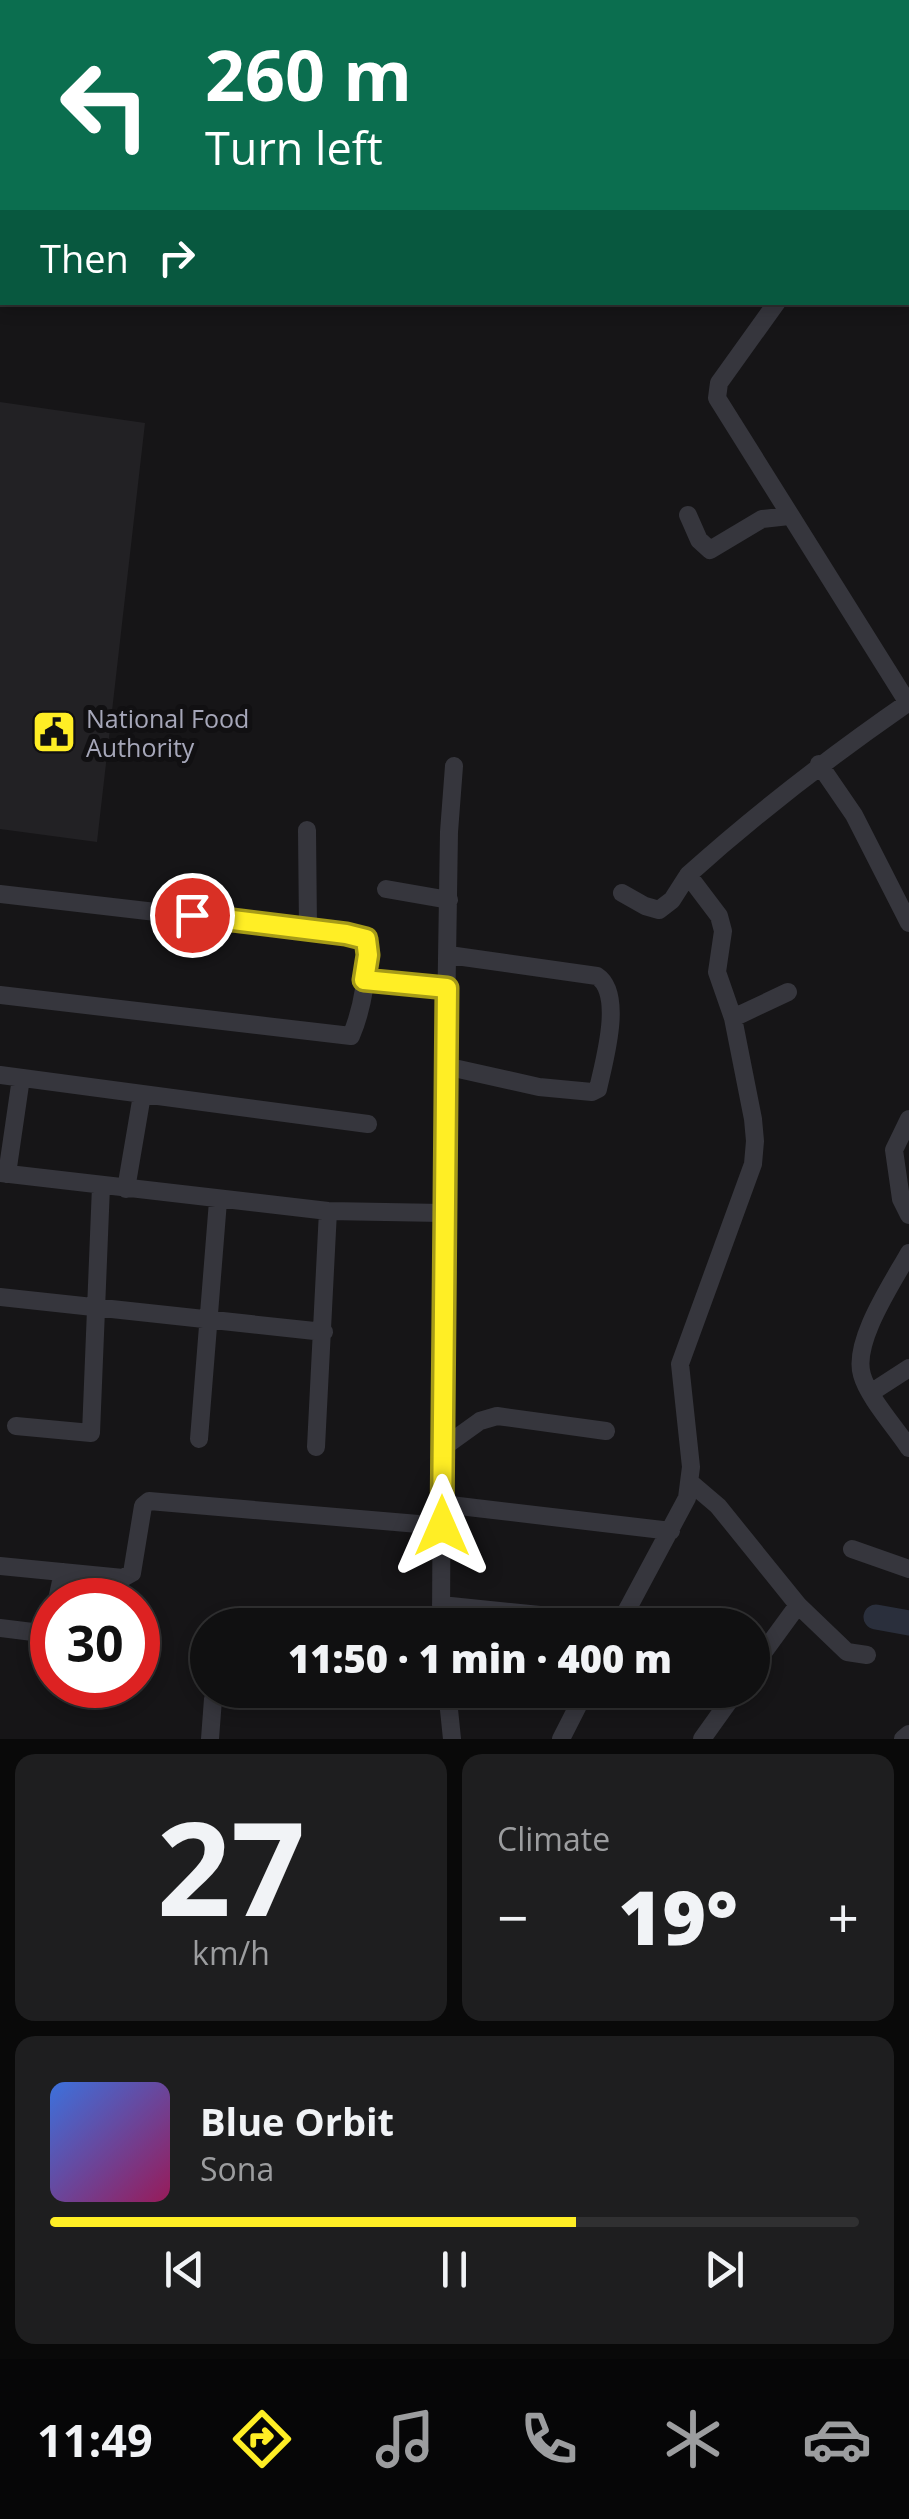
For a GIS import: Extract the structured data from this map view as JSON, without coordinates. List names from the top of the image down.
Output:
{
  "places": {
    "public building": ["National Food Authority"]
  },
  "page": {
    "turn": ["260 m", "Turn left"],
    "then": "Then",
    "limit": "30",
    "trip": "11:50 · 1 min · 400 m",
    "tile": [
      ["27", "km/h"],
      "Climate"
    ],
    "heat": ["−", "19°", "+"],
    "song": ["Blue Orbit", "Sona"],
    "tabs": "11:49"
  }
}
